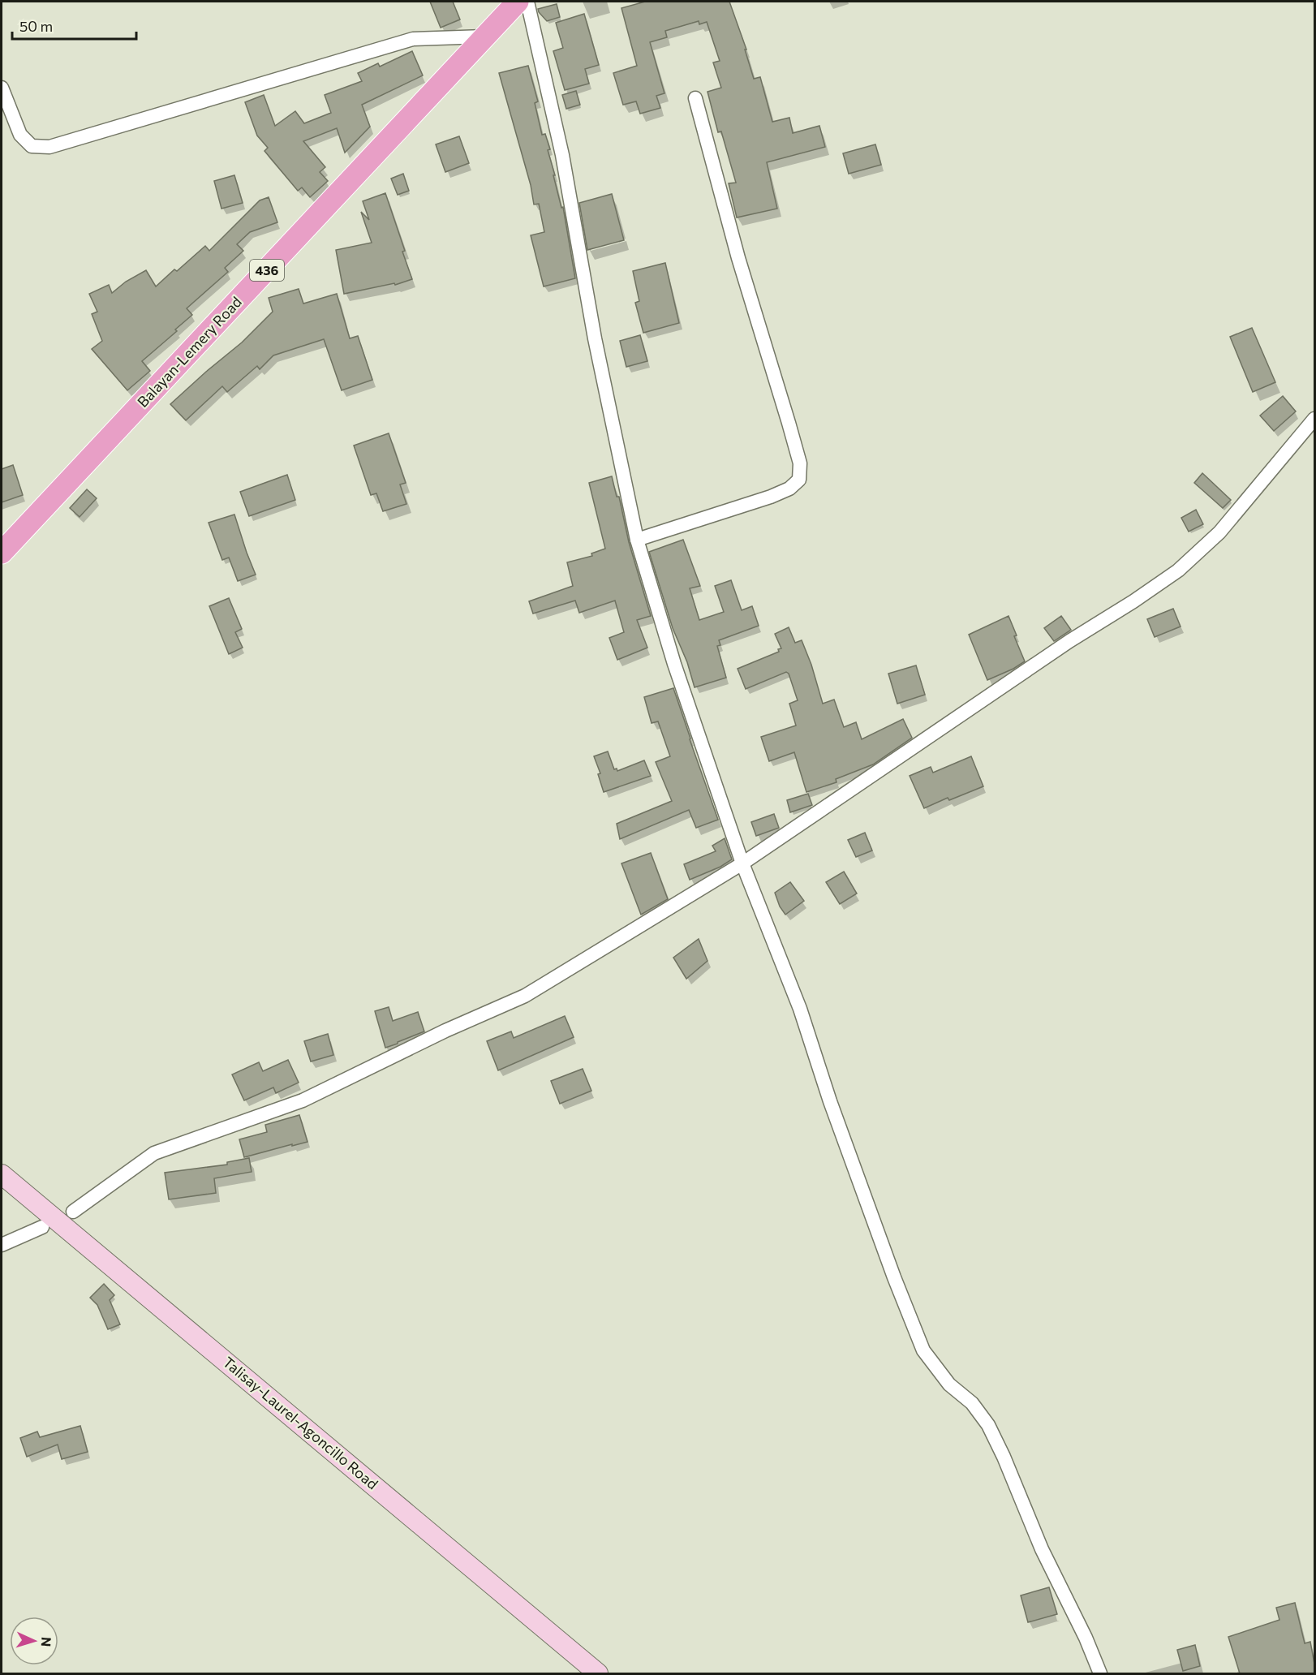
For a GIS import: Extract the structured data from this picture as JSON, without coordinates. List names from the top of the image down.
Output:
{
  "streets": {
    "main road": ["436", "Balayan-Lemery Road", "Talisay-Laurel-Agoncillo Road"]
  },
  "scale_bar": "50 m",
  "north": "right"
}
